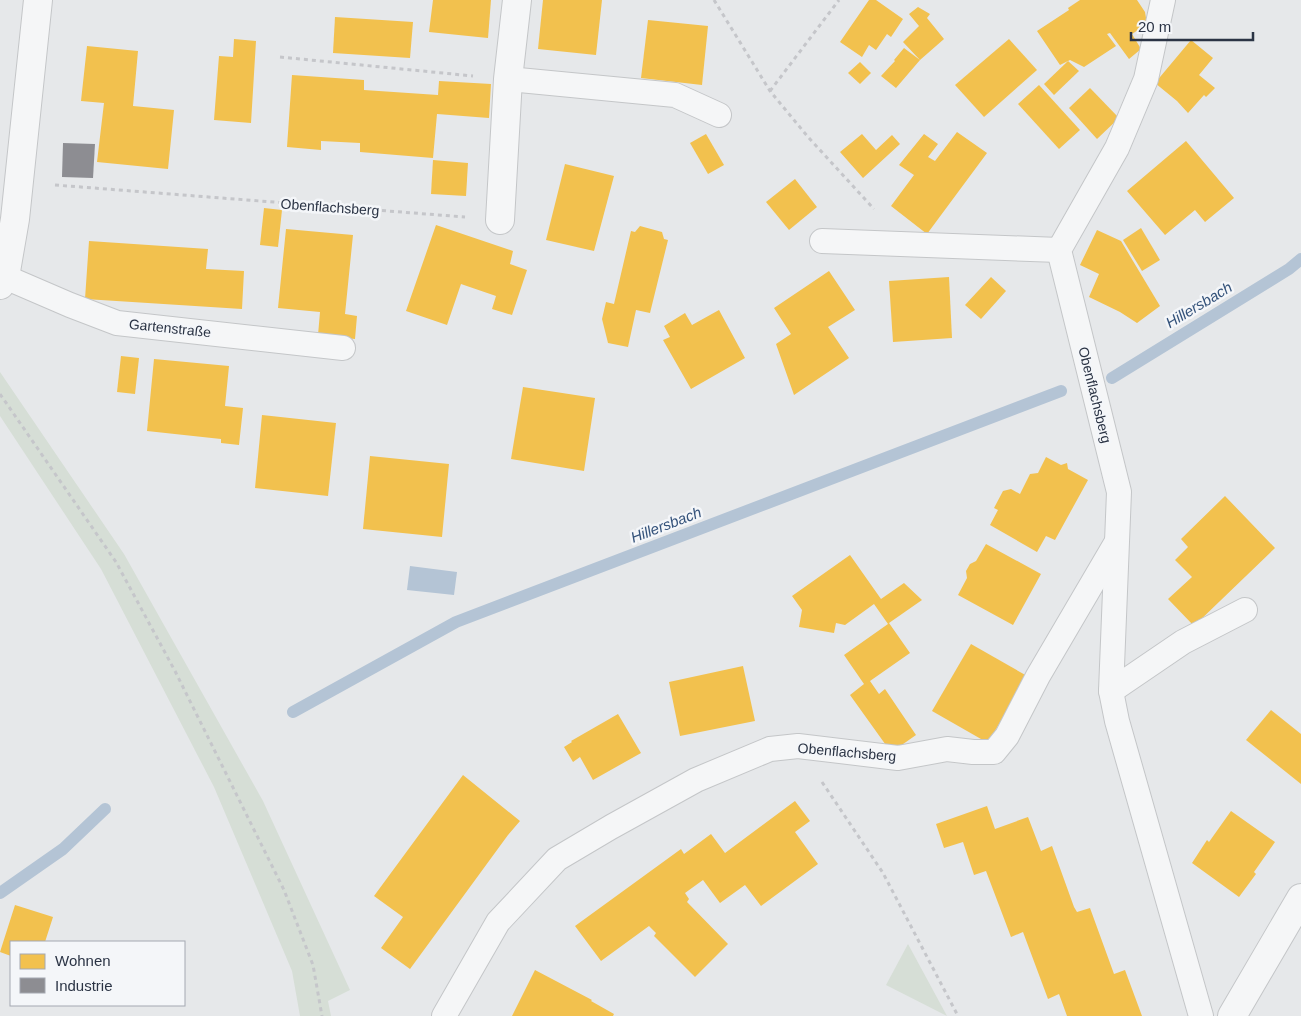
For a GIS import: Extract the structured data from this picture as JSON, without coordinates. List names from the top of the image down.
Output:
{
  "streets": {
    "street": ["Gartenstraße"],
    "lane": ["Obenflachsberg"]
  },
  "crossings": [
    ["Obenflachsberg", "Gartenstraße"]
  ],
  "water": ["Hillersbach"],
  "legend": ["Wohnen", "Industrie"],
  "scale_bar": "20 m"
}
